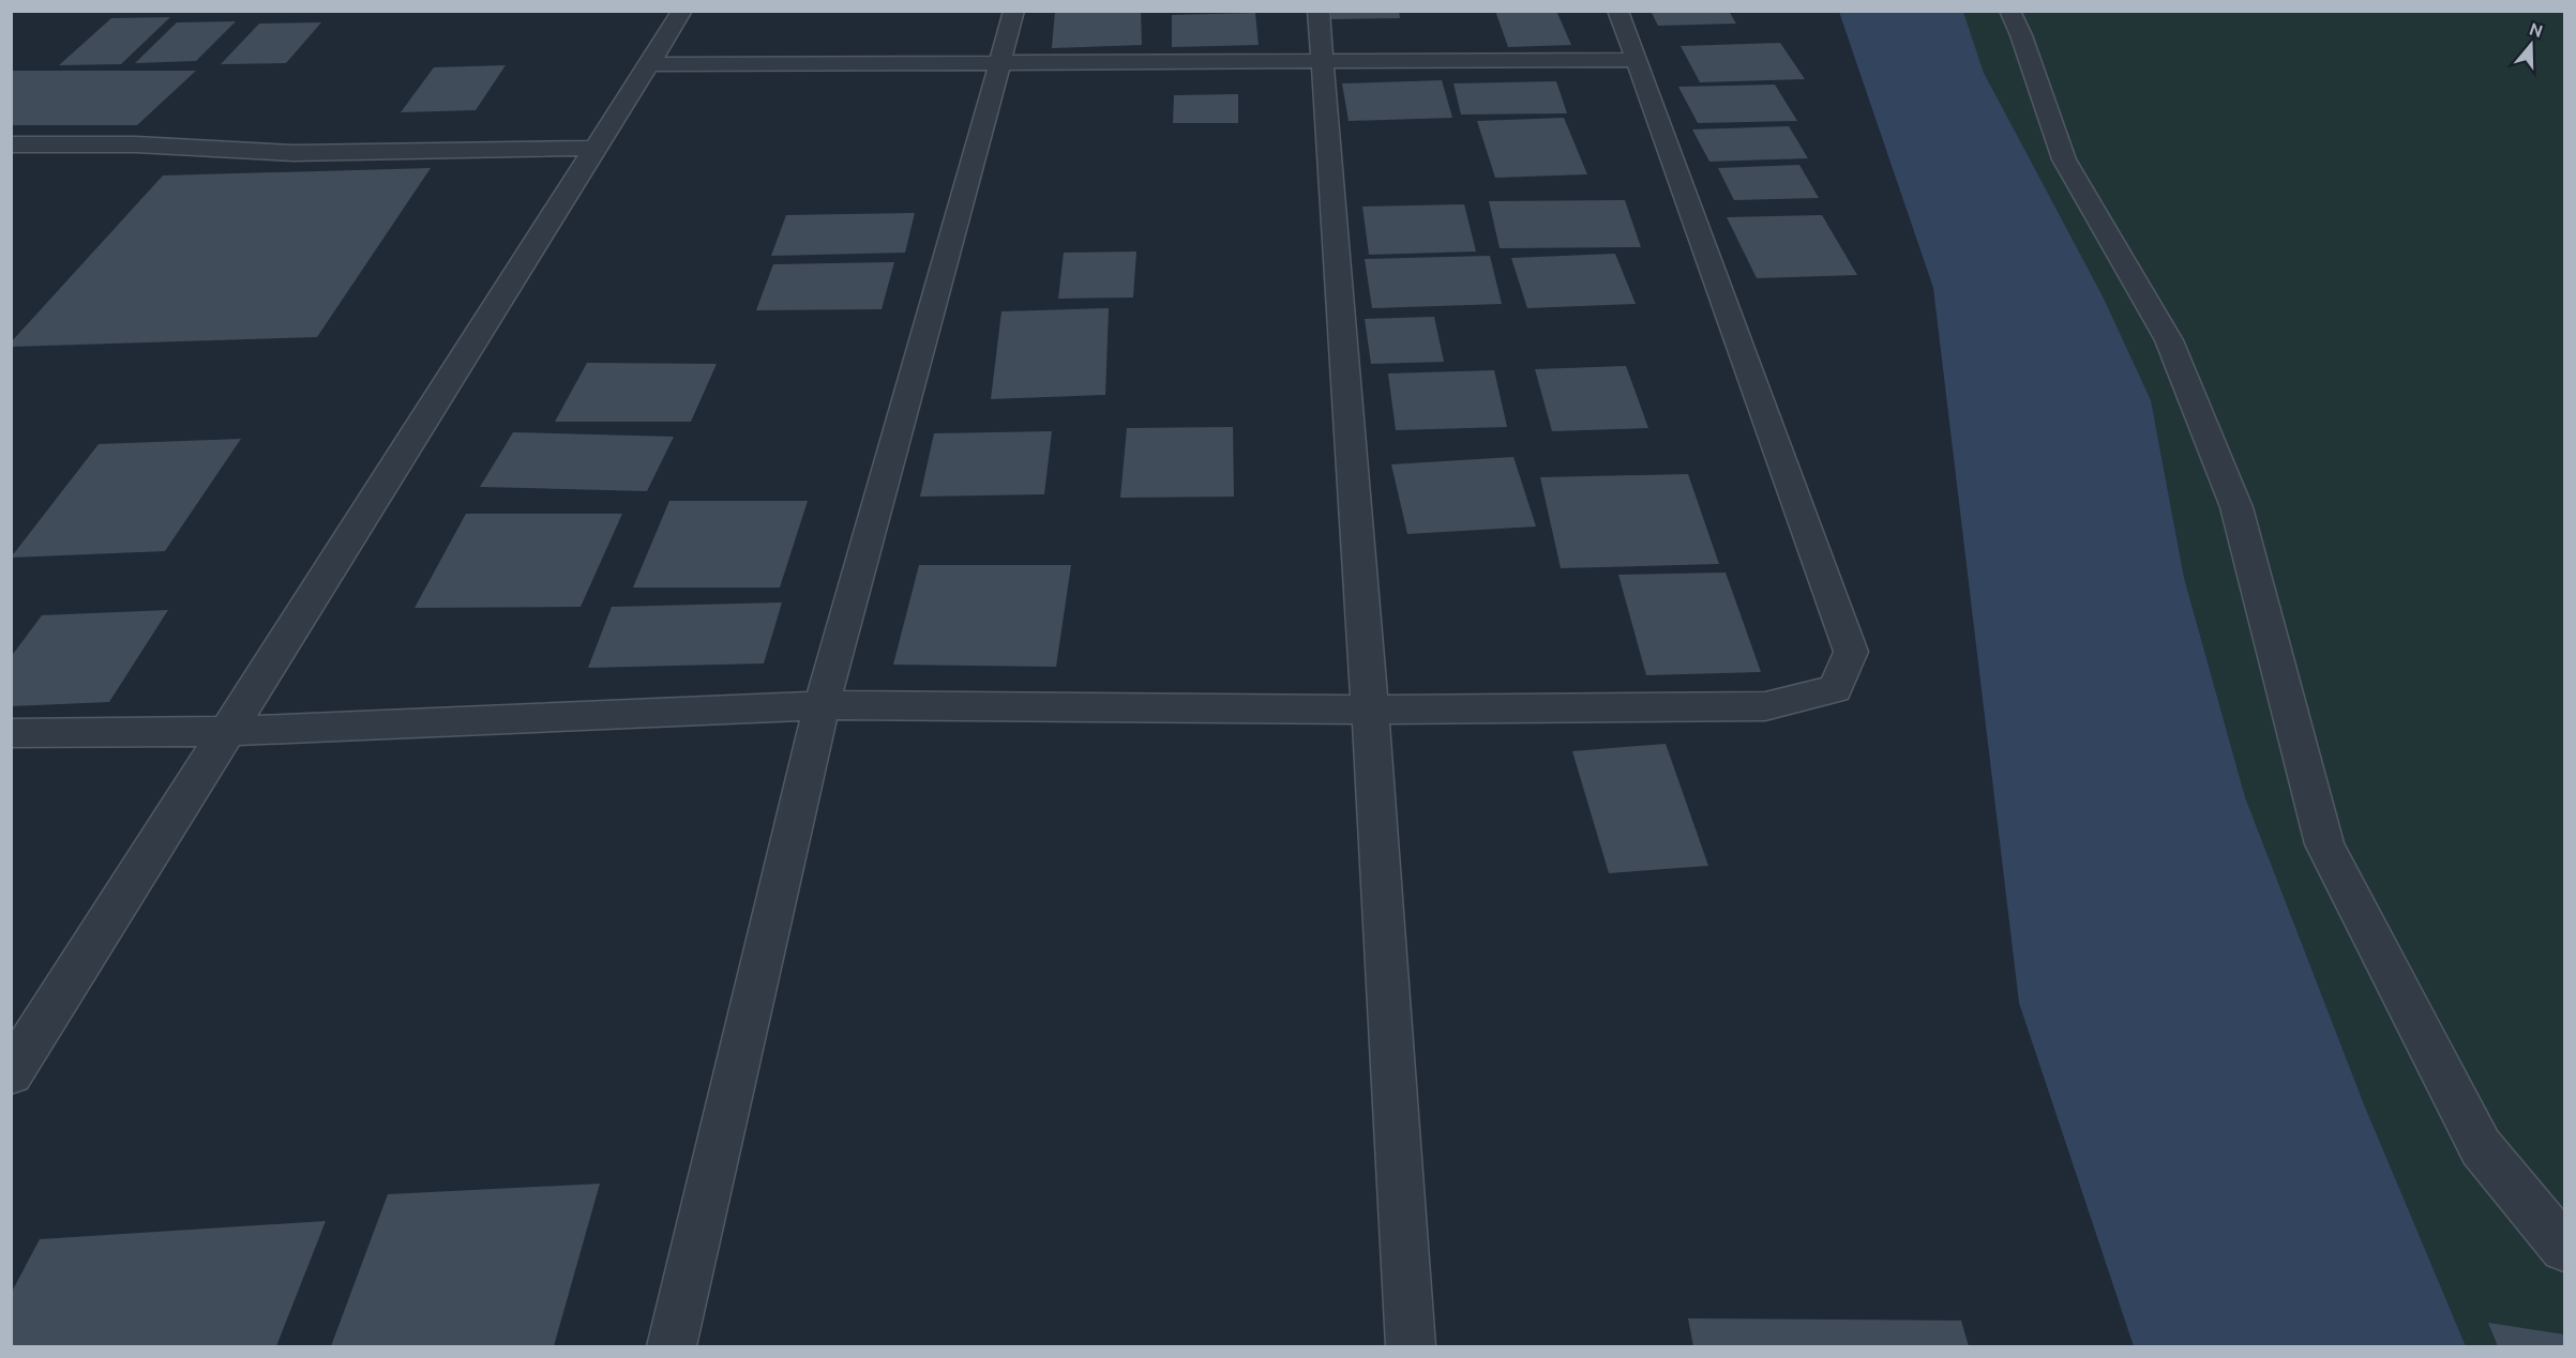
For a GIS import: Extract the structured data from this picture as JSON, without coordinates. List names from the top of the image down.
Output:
{
  "north": "top"
}
